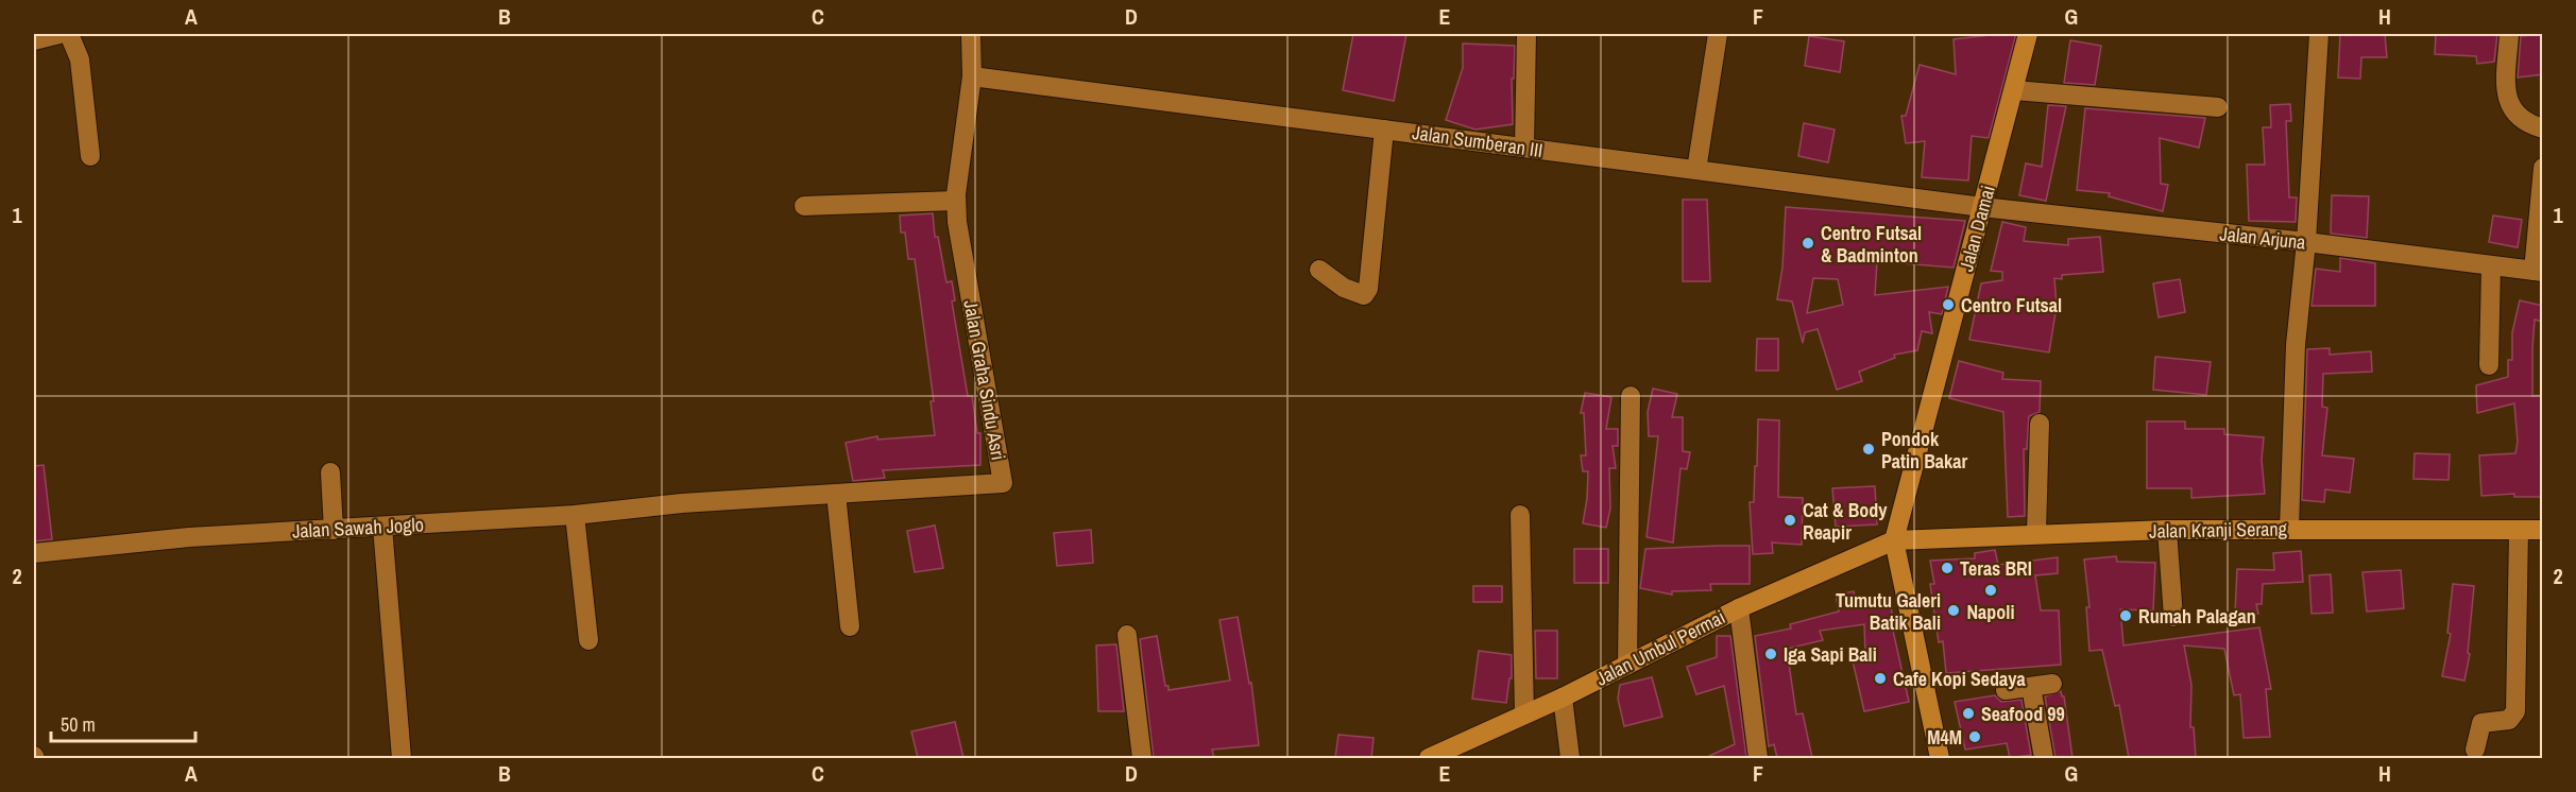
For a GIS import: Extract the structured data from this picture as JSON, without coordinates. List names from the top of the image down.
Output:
{
  "streets": {
    "main road": ["Jalan Damai", "Jalan Kranji Serang", "Jalan Umbul Permai"],
    "street": [
      "Jalan Sumberan III",
      "Jalan Arjuna",
      "Jalan Graha Sindu Asri",
      "Jalan Sawah Joglo"
    ]
  },
  "crossings": [
    ["Jalan Sumberan III", "Jalan Damai"],
    ["Jalan Sumberan III", "Jalan Arjuna"],
    ["Jalan Sumberan III", "Jalan Graha Sindu Asri"],
    ["Jalan Damai", "Jalan Arjuna"],
    ["Jalan Damai", "Jalan Kranji Serang"],
    ["Jalan Damai", "Jalan Umbul Permai"],
    ["Jalan Graha Sindu Asri", "Jalan Sawah Joglo"],
    ["Jalan Kranji Serang", "Jalan Umbul Permai"]
  ],
  "places": [
    "Centro Futsal & Badminton",
    "Centro Futsal",
    "Pondok Patin Bakar",
    "Cat & Body Reapir",
    "Teras BRI",
    "Napoli",
    "Tumutu Galeri Batik Bali",
    "Rumah Palagan",
    "Iga Sapi Bali",
    "Cafe Kopi Sedaya",
    "Seafood 99",
    "M4M"
  ],
  "scale_bar": "50 m",
  "grid": {
    "columns": [
      "A",
      "B",
      "C",
      "D",
      "E",
      "F",
      "G",
      "H"
    ],
    "rows": ["1", "2"]
  }
}
